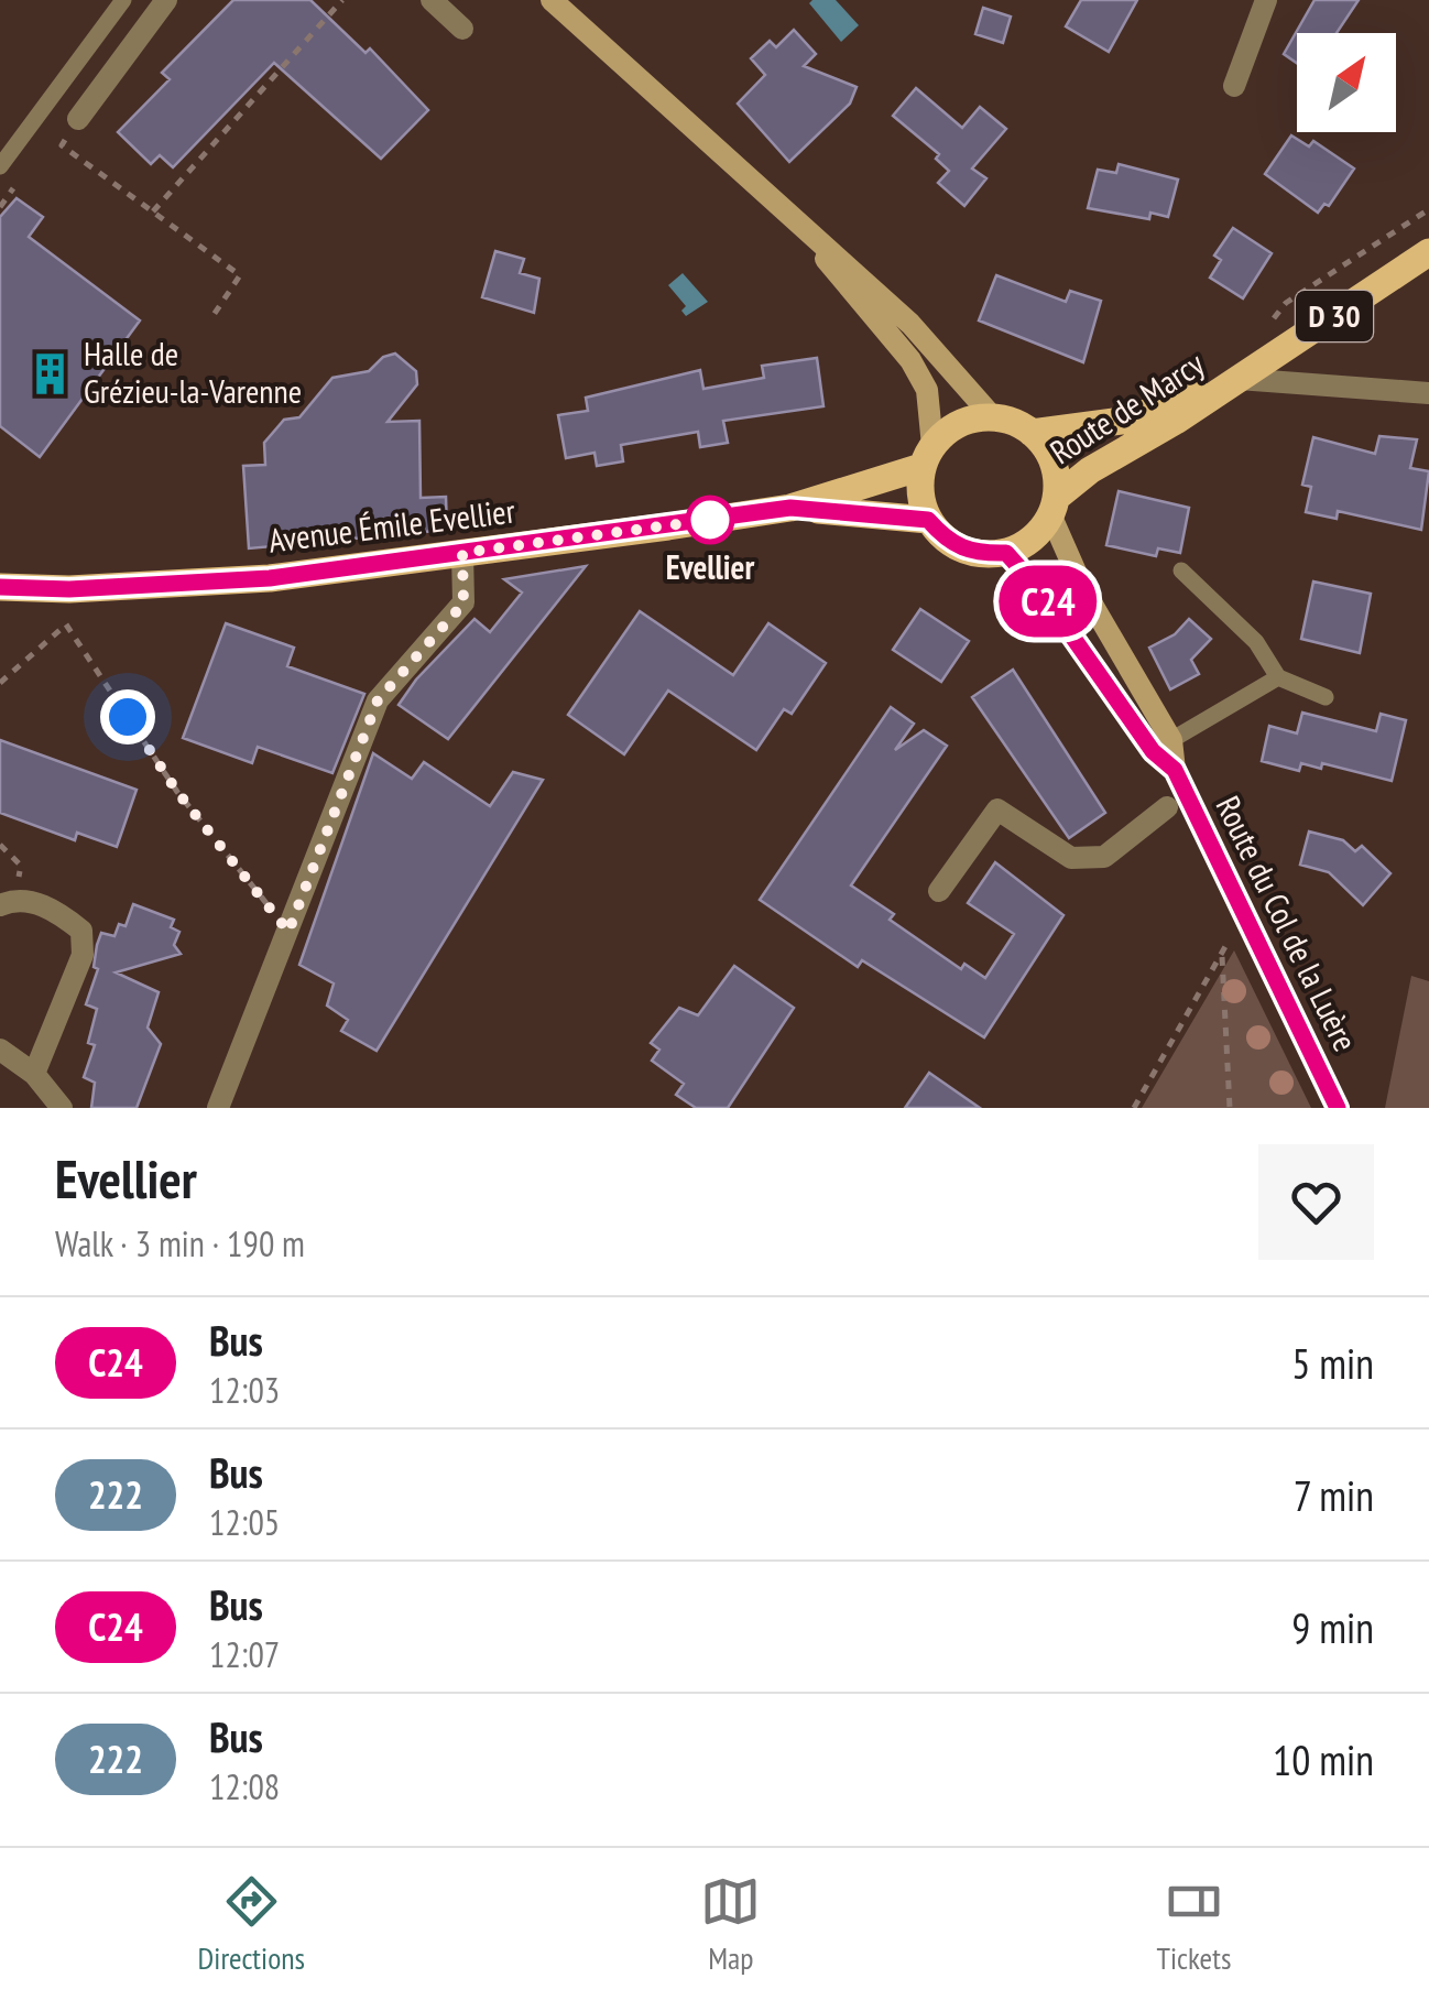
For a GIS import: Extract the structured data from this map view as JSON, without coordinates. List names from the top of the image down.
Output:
{
  "streets": {
    "main road": ["D 30", "Route de Marcy", "Avenue Émile Evellier"],
    "street": ["Route du Col de la Luère"]
  },
  "crossings": [
    ["Route de Marcy", "Avenue Émile Evellier"],
    ["Route de Marcy", "Route du Col de la Luère"],
    ["Avenue Émile Evellier", "Route du Col de la Luère"]
  ],
  "places": {
    "building": ["Halle de Grézieu-la-Varenne"],
    "other": ["Evellier"]
  },
  "lines": ["bus line C24"],
  "north": "top right",
  "page": {
    "on_map": "C24",
    "heading": ["Evellier", "Walk · 3 min · 190 m"],
    "list": [
      {
        "mark": "C24",
        "name": "Bus",
        "note": "12:03",
        "value": "5 min"
      },
      {
        "mark": "222",
        "name": "Bus",
        "note": "12:05",
        "value": "7 min"
      },
      {
        "mark": "C24",
        "name": "Bus",
        "note": "12:07",
        "value": "9 min"
      },
      {
        "mark": "222",
        "name": "Bus",
        "note": "12:08",
        "value": "10 min"
      }
    ],
    "tabs": ["Directions", "Map", "Tickets"]
  }
}
